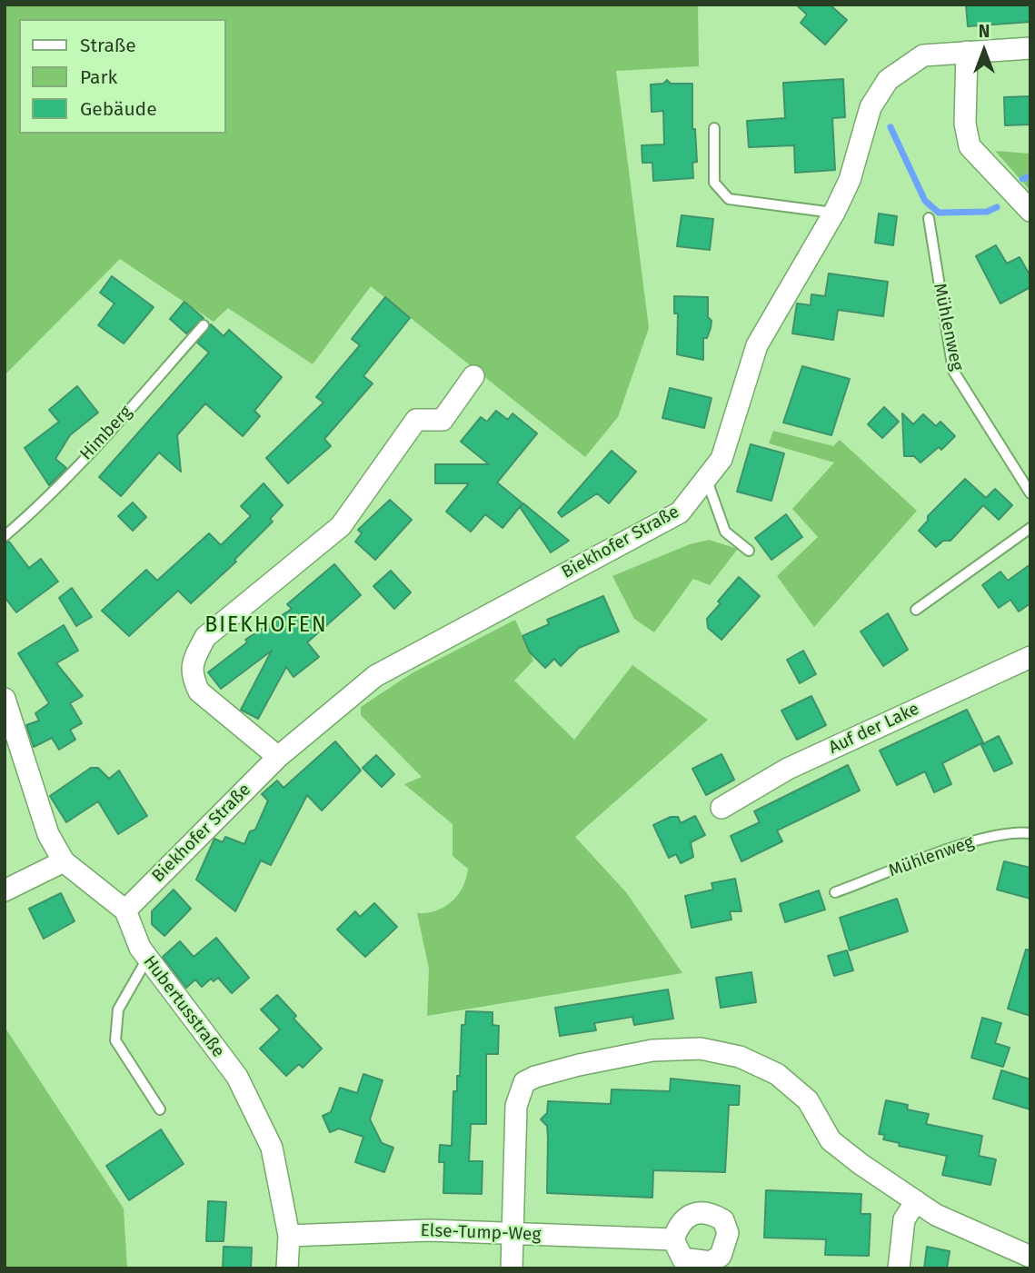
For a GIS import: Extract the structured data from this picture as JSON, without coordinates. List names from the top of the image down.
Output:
{
  "streets": {
    "street": [
      "Biekhofer Straße",
      "Auf der Lake",
      "Hubertusstraße",
      "Else-Tump-Weg"
    ],
    "lane": ["Mühlenweg", "Himberg"]
  },
  "crossings": [
    ["Biekhofer Straße", "Hubertusstraße"],
    ["Hubertusstraße", "Else-Tump-Weg"]
  ],
  "districts": ["BIEKHOFEN"],
  "legend": ["Straße", "Park", "Gebäude"],
  "north": "top"
}
